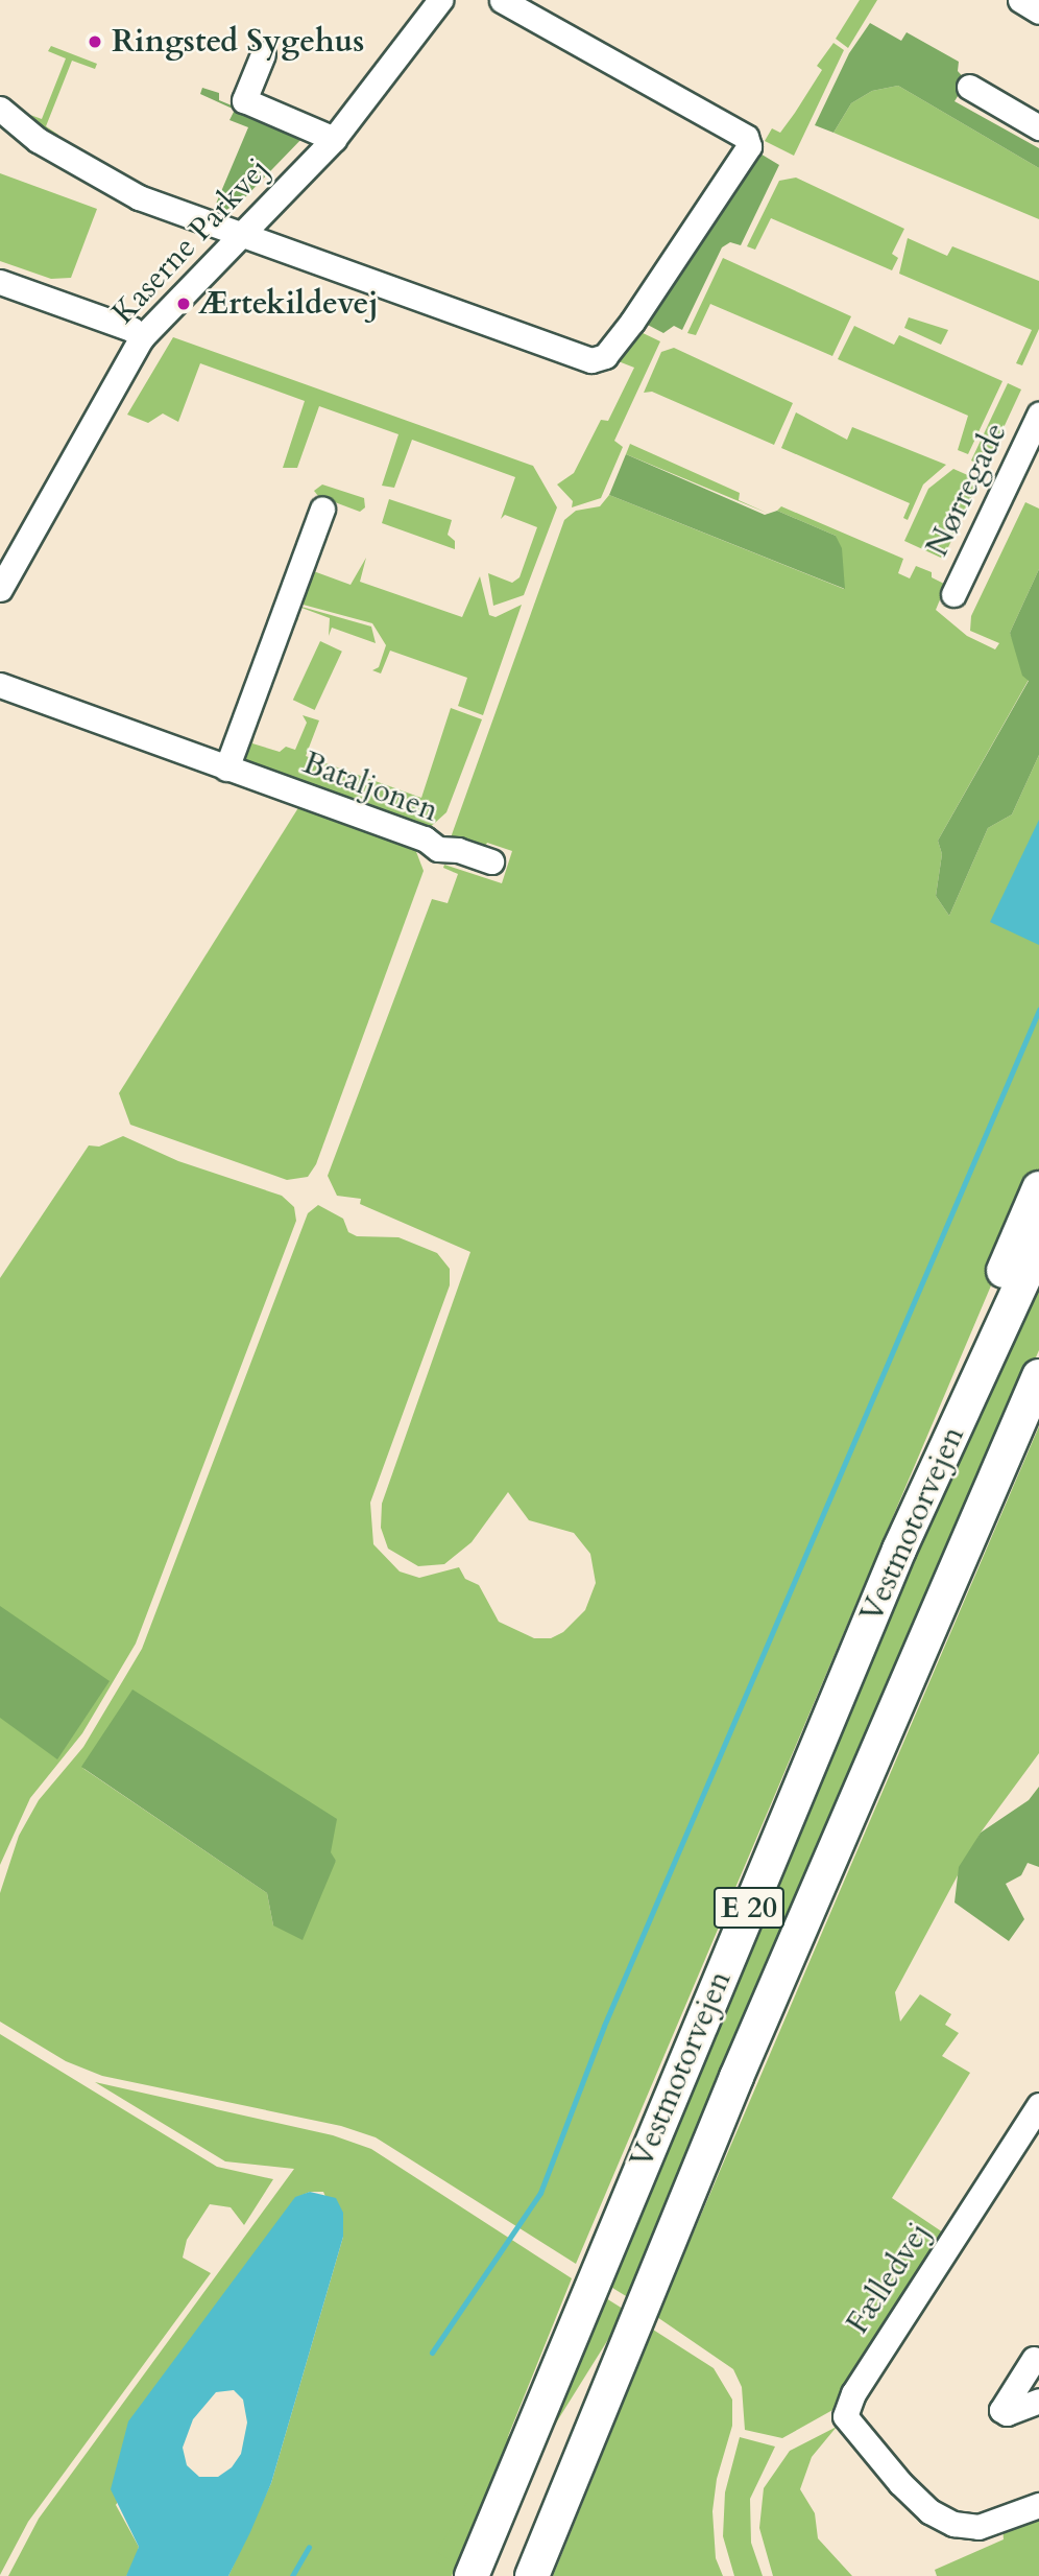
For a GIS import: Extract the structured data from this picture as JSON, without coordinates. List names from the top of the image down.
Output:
{
  "streets": {
    "highway": ["Vestmotorvejen", "E 20"],
    "street": [
      "Kaserne Parkvej",
      "Nørregade",
      "Bataljonen",
      "Fælledvej"
    ]
  },
  "places": ["Ringsted Sygehus", "Ærtekildevej"]
}
